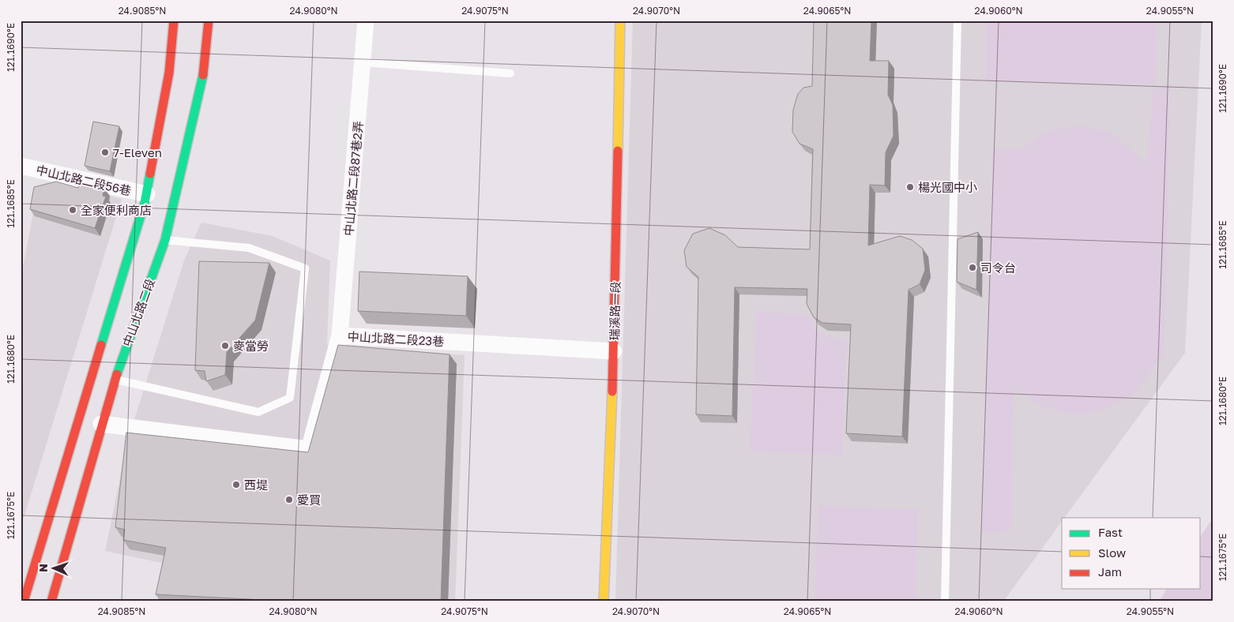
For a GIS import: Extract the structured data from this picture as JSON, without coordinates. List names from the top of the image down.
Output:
{
  "streets": {
    "main road": ["瑞溪路一段", "中山北路二段"],
    "street": ["中山北路二段87巷2弄", "中山北路二段56巷", "中山北路二段23巷"]
  },
  "crossings": [
    ["中山北路二段87巷2弄", "中山北路二段23巷"],
    ["中山北路二段56巷", "中山北路二段"],
    ["瑞溪路一段", "中山北路二段23巷"],
    ["中山北路二段", "中山北路二段23巷"]
  ],
  "places": [
    "7-Eleven",
    "楊光國中小",
    "全家便利商店",
    "司令台",
    "麥當勞",
    "西堤",
    "愛買"
  ],
  "legend": ["Fast", "Slow", "Jam"],
  "north": "left",
  "coordinates": [
    "24.9085°N",
    "24.9080°N",
    "24.9075°N",
    "24.9070°N",
    "24.9065°N",
    "24.9060°N",
    "24.9055°N",
    "121.1690°E",
    "121.1685°E",
    "121.1680°E",
    "121.1675°E"
  ]
}
